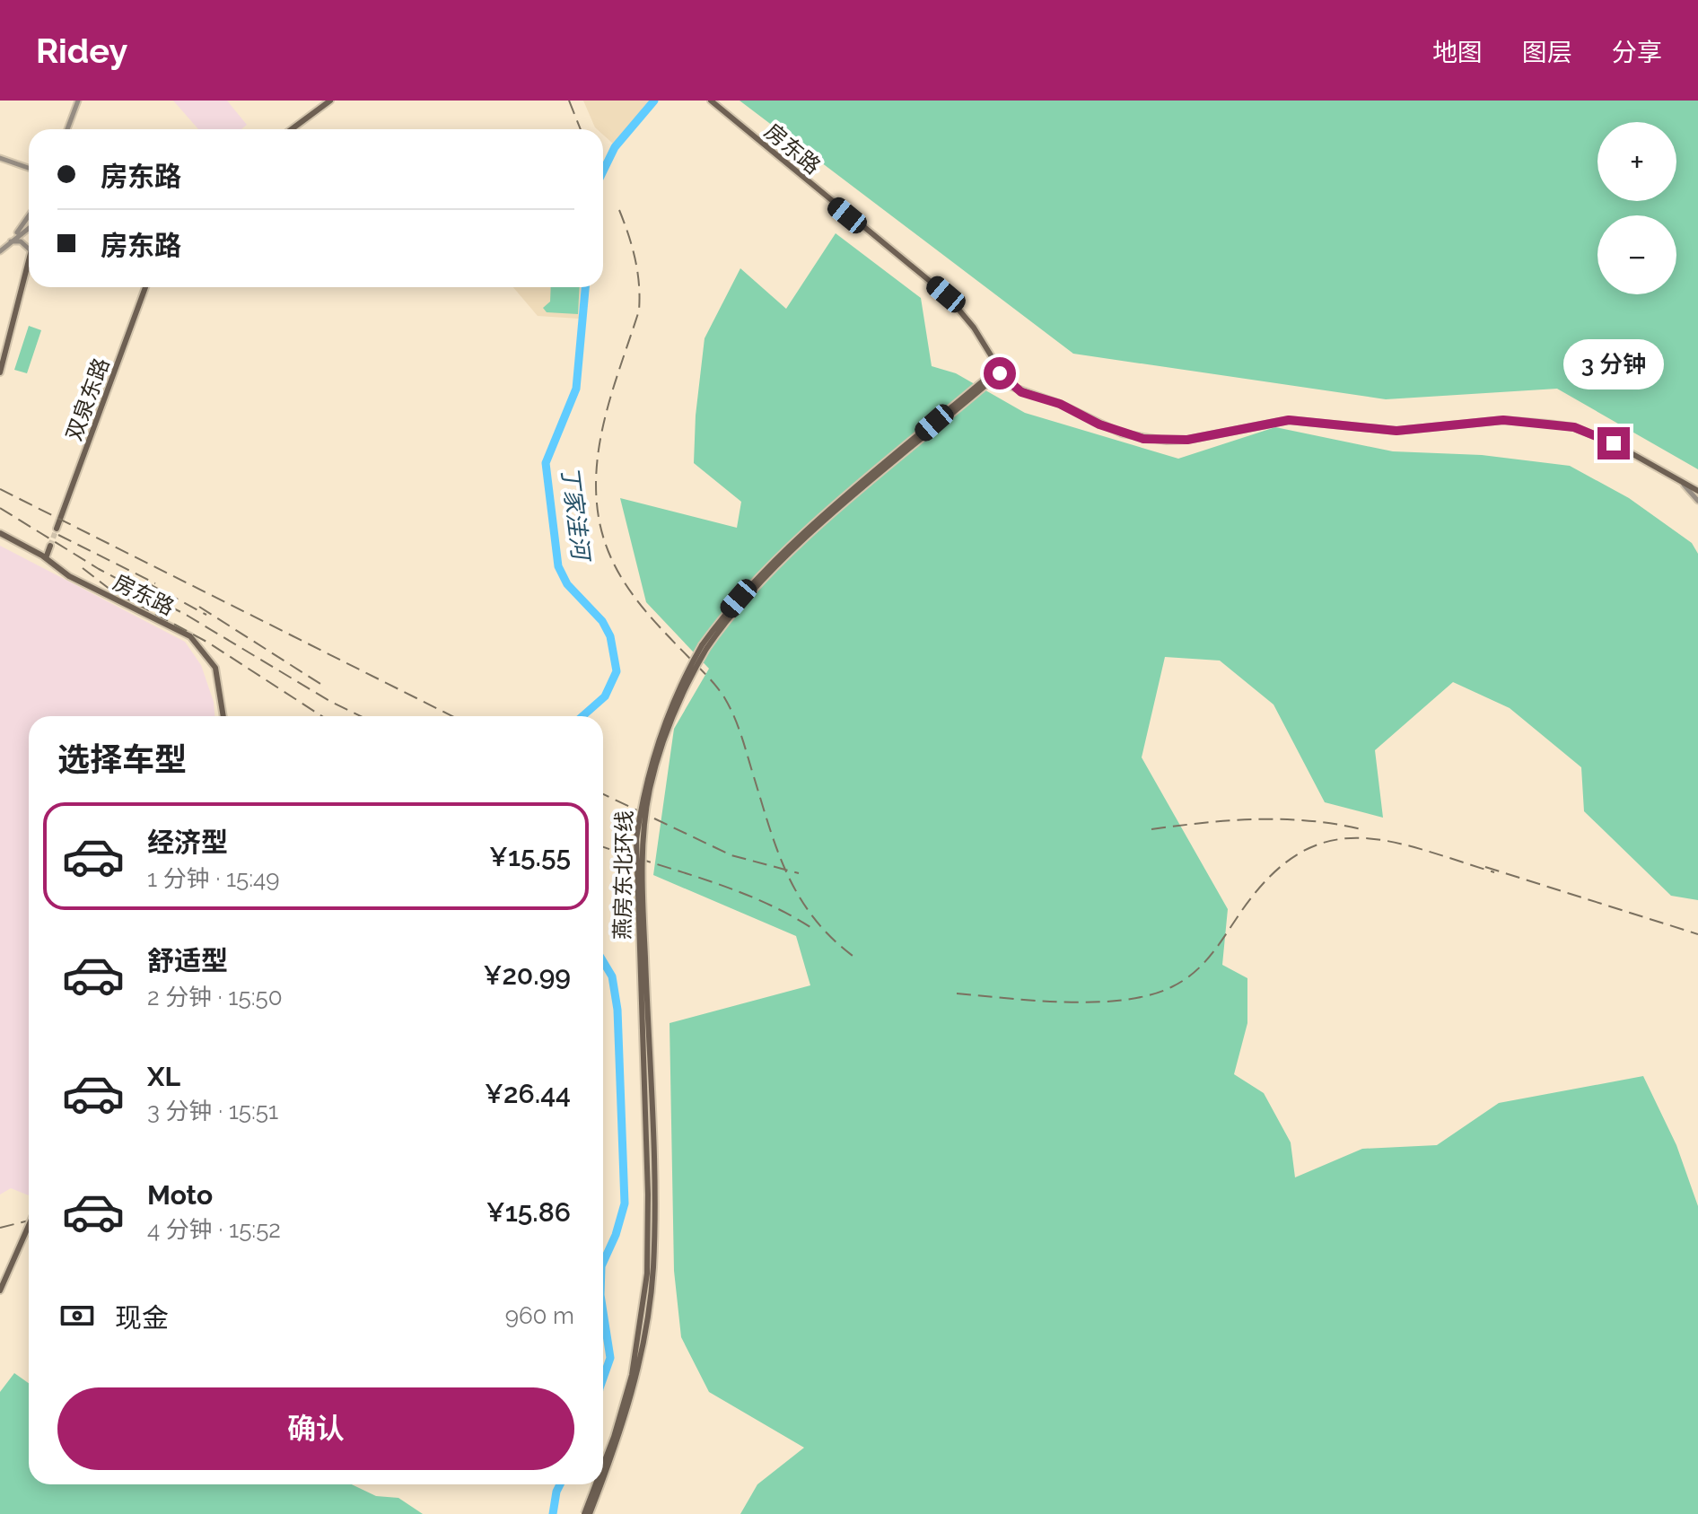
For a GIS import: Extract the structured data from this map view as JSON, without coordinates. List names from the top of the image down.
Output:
{
  "streets": {
    "main road": ["房东路", "双泉东路", "燕房东北环线"]
  },
  "crossings": [
    ["房东路", "燕房东北环线"]
  ],
  "water": ["丁家洼河"],
  "page": {
    "header": "Ridey",
    "nav": ["地图", "图层", "分享"],
    "map_buttons": ["+", "−"],
    "banner": ["房东路", "房东路"],
    "bubble": "3 分钟",
    "heading": "选择车型",
    "list": [
      {
        "name": "经济型",
        "note": "1 分钟 · 15:49",
        "value": "¥15.55"
      },
      {
        "name": "舒适型",
        "note": "2 分钟 · 15:50",
        "value": "¥20.99"
      },
      {
        "name": "XL",
        "note": "3 分钟 · 15:51",
        "value": "¥26.44"
      },
      {
        "name": "Moto",
        "note": "4 分钟 · 15:52",
        "value": "¥15.86"
      }
    ],
    "pay": ["现金", "960 m"],
    "buttons": "确认"
  }
}
